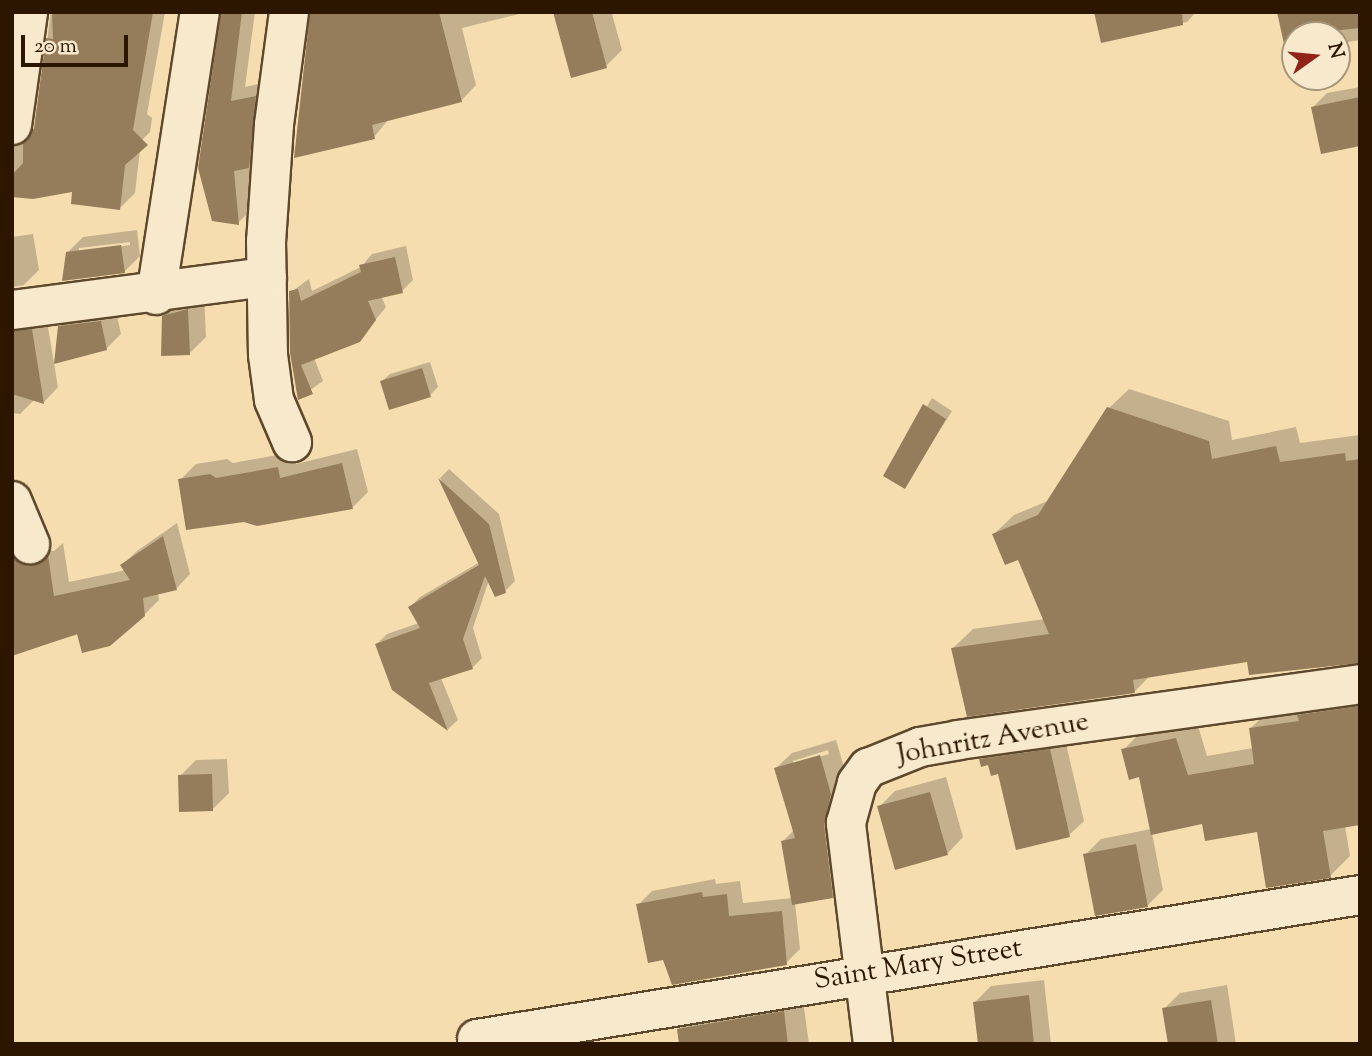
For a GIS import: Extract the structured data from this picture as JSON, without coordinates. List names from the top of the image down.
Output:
{
  "streets": {
    "street": ["Johnritz Avenue", "Saint Mary Street"]
  },
  "crossings": [
    ["Johnritz Avenue", "Saint Mary Street"]
  ],
  "scale_bar": "20 m",
  "north": "right"
}
